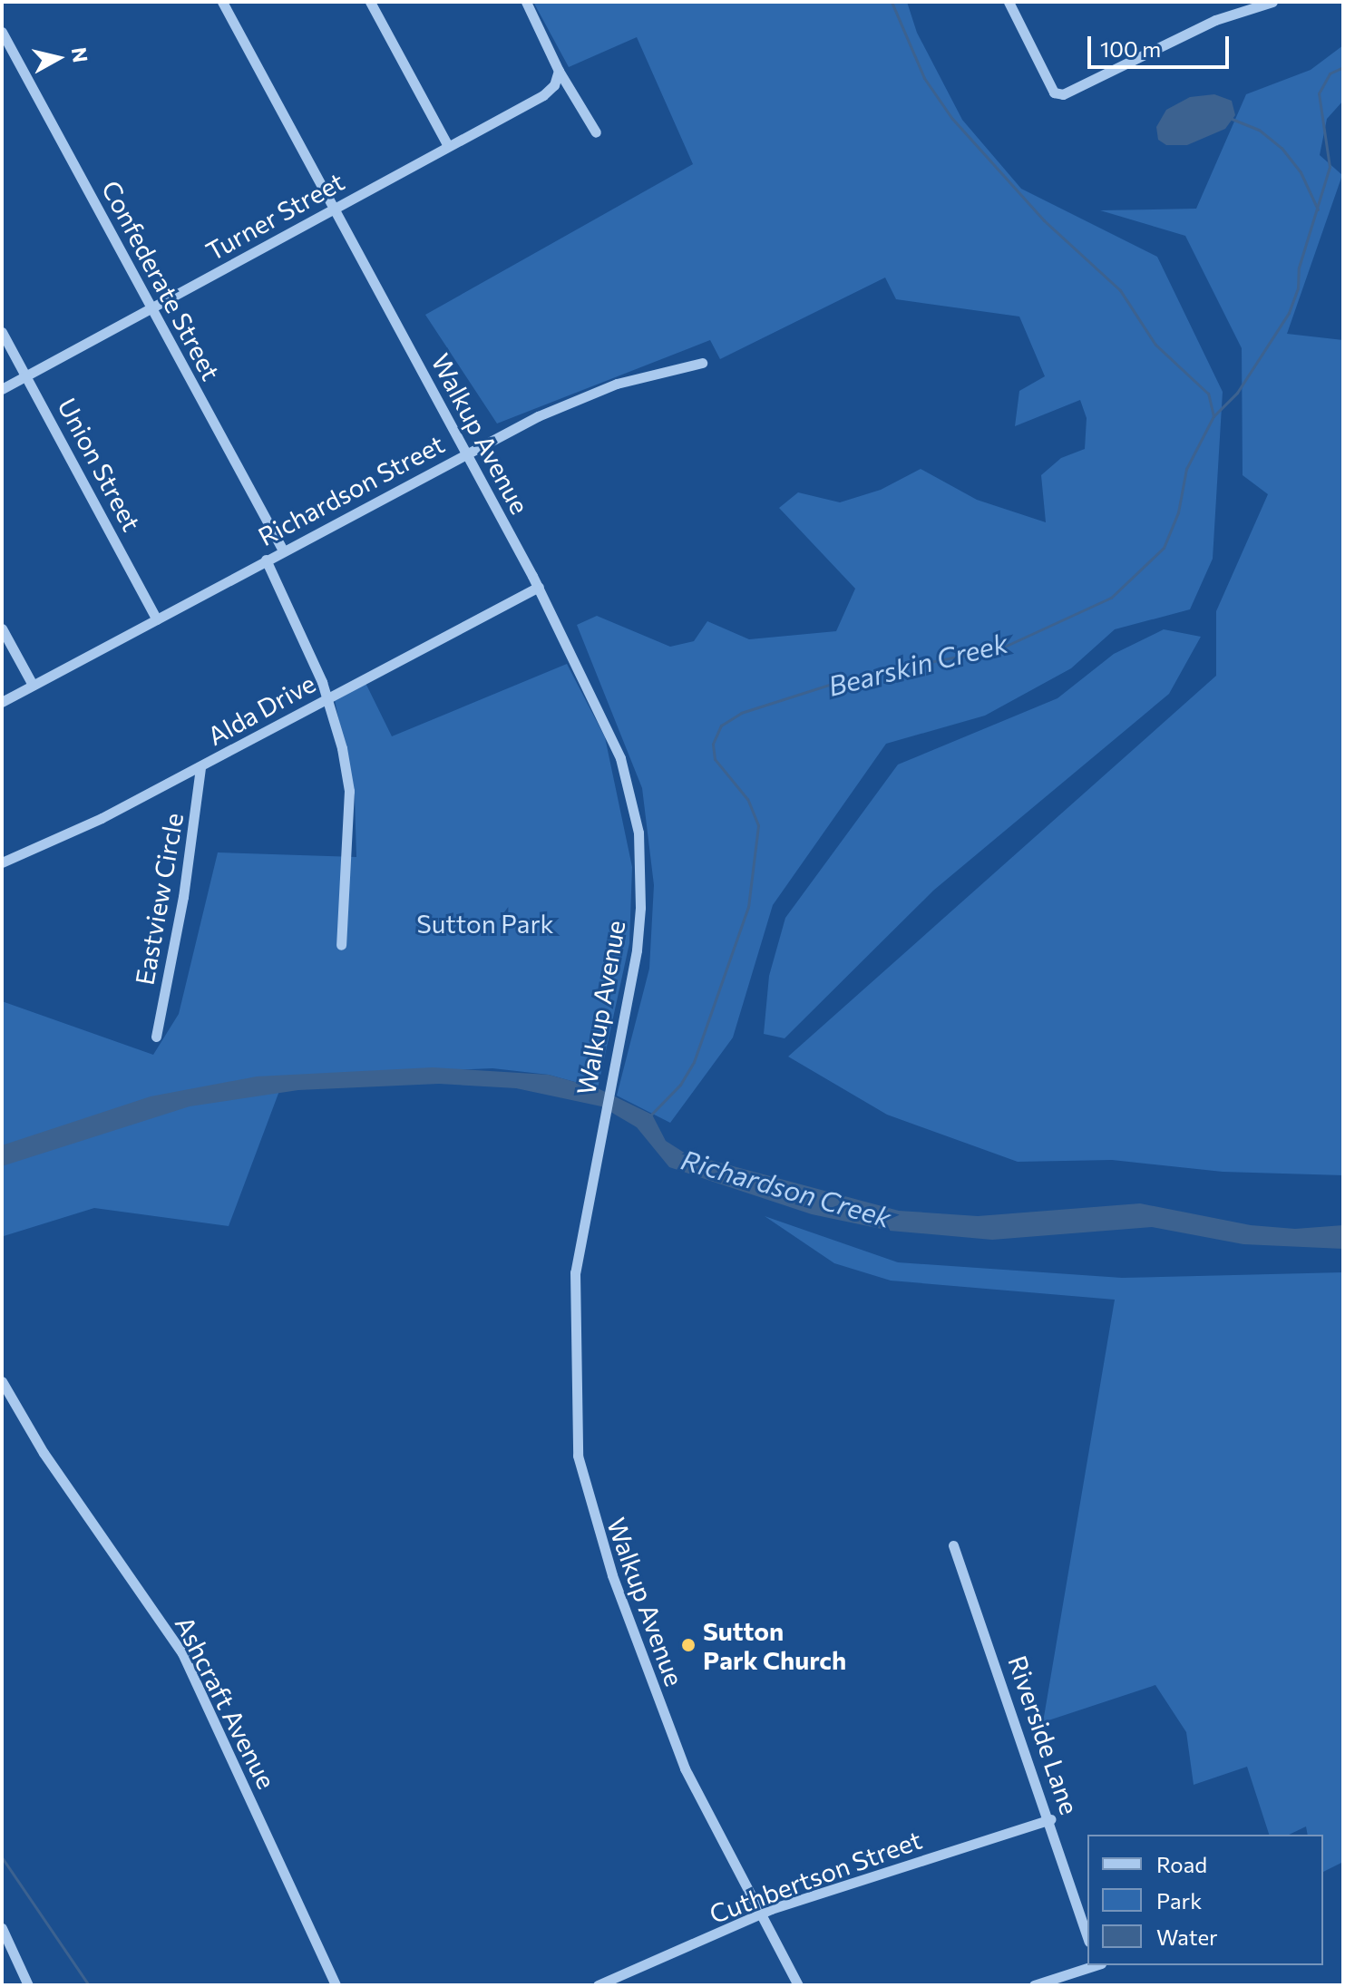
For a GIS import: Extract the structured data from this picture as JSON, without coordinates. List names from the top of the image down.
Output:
{
  "streets": {
    "street": [
      "Turner Street",
      "Confederate Street",
      "Walkup Avenue",
      "Union Street",
      "Richardson Street",
      "Alda Drive",
      "Eastview Circle",
      "Ashcraft Avenue",
      "Riverside Lane",
      "Cuthbertson Street"
    ]
  },
  "crossings": [
    ["Turner Street", "Confederate Street"],
    ["Turner Street", "Walkup Avenue"],
    ["Turner Street", "Union Street"],
    ["Confederate Street", "Richardson Street"],
    ["Walkup Avenue", "Richardson Street"],
    ["Walkup Avenue", "Alda Drive"],
    ["Walkup Avenue", "Cuthbertson Street"],
    ["Union Street", "Richardson Street"],
    ["Alda Drive", "Eastview Circle"],
    ["Riverside Lane", "Cuthbertson Street"]
  ],
  "water": ["Bearskin Creek", "Richardson Creek"],
  "parks": ["Sutton Park"],
  "places": ["Sutton Park Church"],
  "legend": ["Road", "Park", "Water"],
  "scale_bar": "100 m",
  "north": "right"
}
